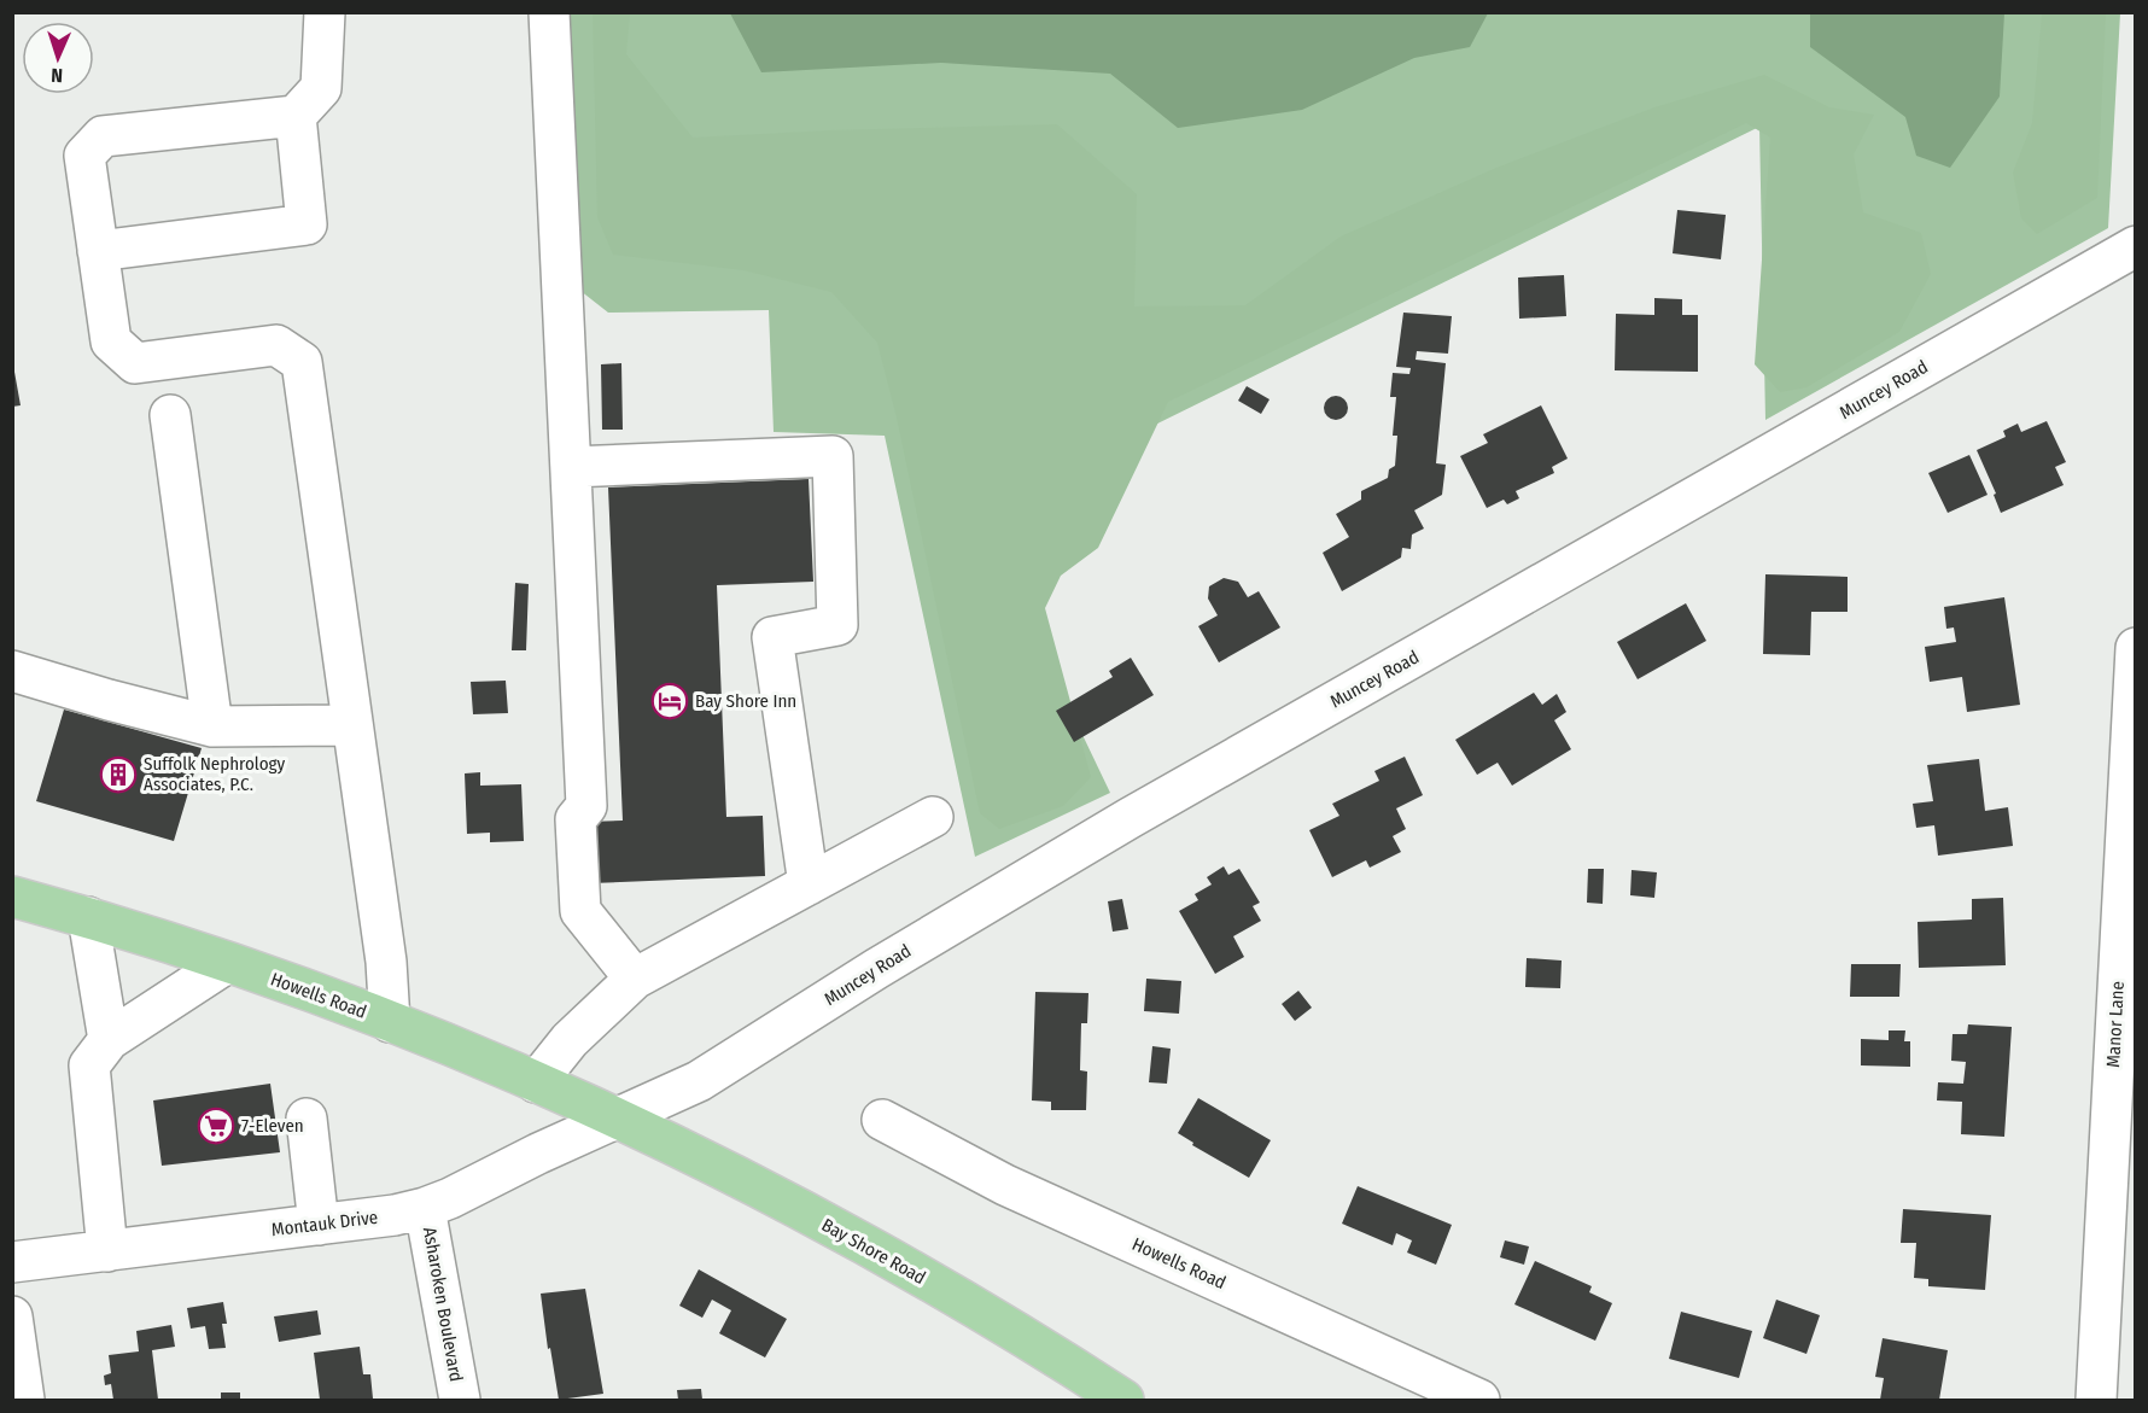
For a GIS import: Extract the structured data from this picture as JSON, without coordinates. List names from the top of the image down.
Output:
{
  "streets": {
    "main road": ["Howells Road", "Bay Shore Road"],
    "street": [
      "Muncey Road",
      "Manor Lane",
      "Montauk Drive",
      "Asharoken Boulevard"
    ]
  },
  "crossings": [
    ["Muncey Road", "Howells Road"],
    ["Muncey Road", "Montauk Drive"],
    ["Muncey Road", "Bay Shore Road"],
    ["Howells Road", "Montauk Drive"],
    ["Howells Road", "Bay Shore Road"],
    ["Montauk Drive", "Bay Shore Road"],
    ["Montauk Drive", "Asharoken Boulevard"]
  ],
  "places": {
    "hotel": ["Bay Shore Inn"],
    "building": ["Suffolk Nephrology Associates, P.C."],
    "supermarket": ["7-Eleven"]
  },
  "north": "bottom"
}
